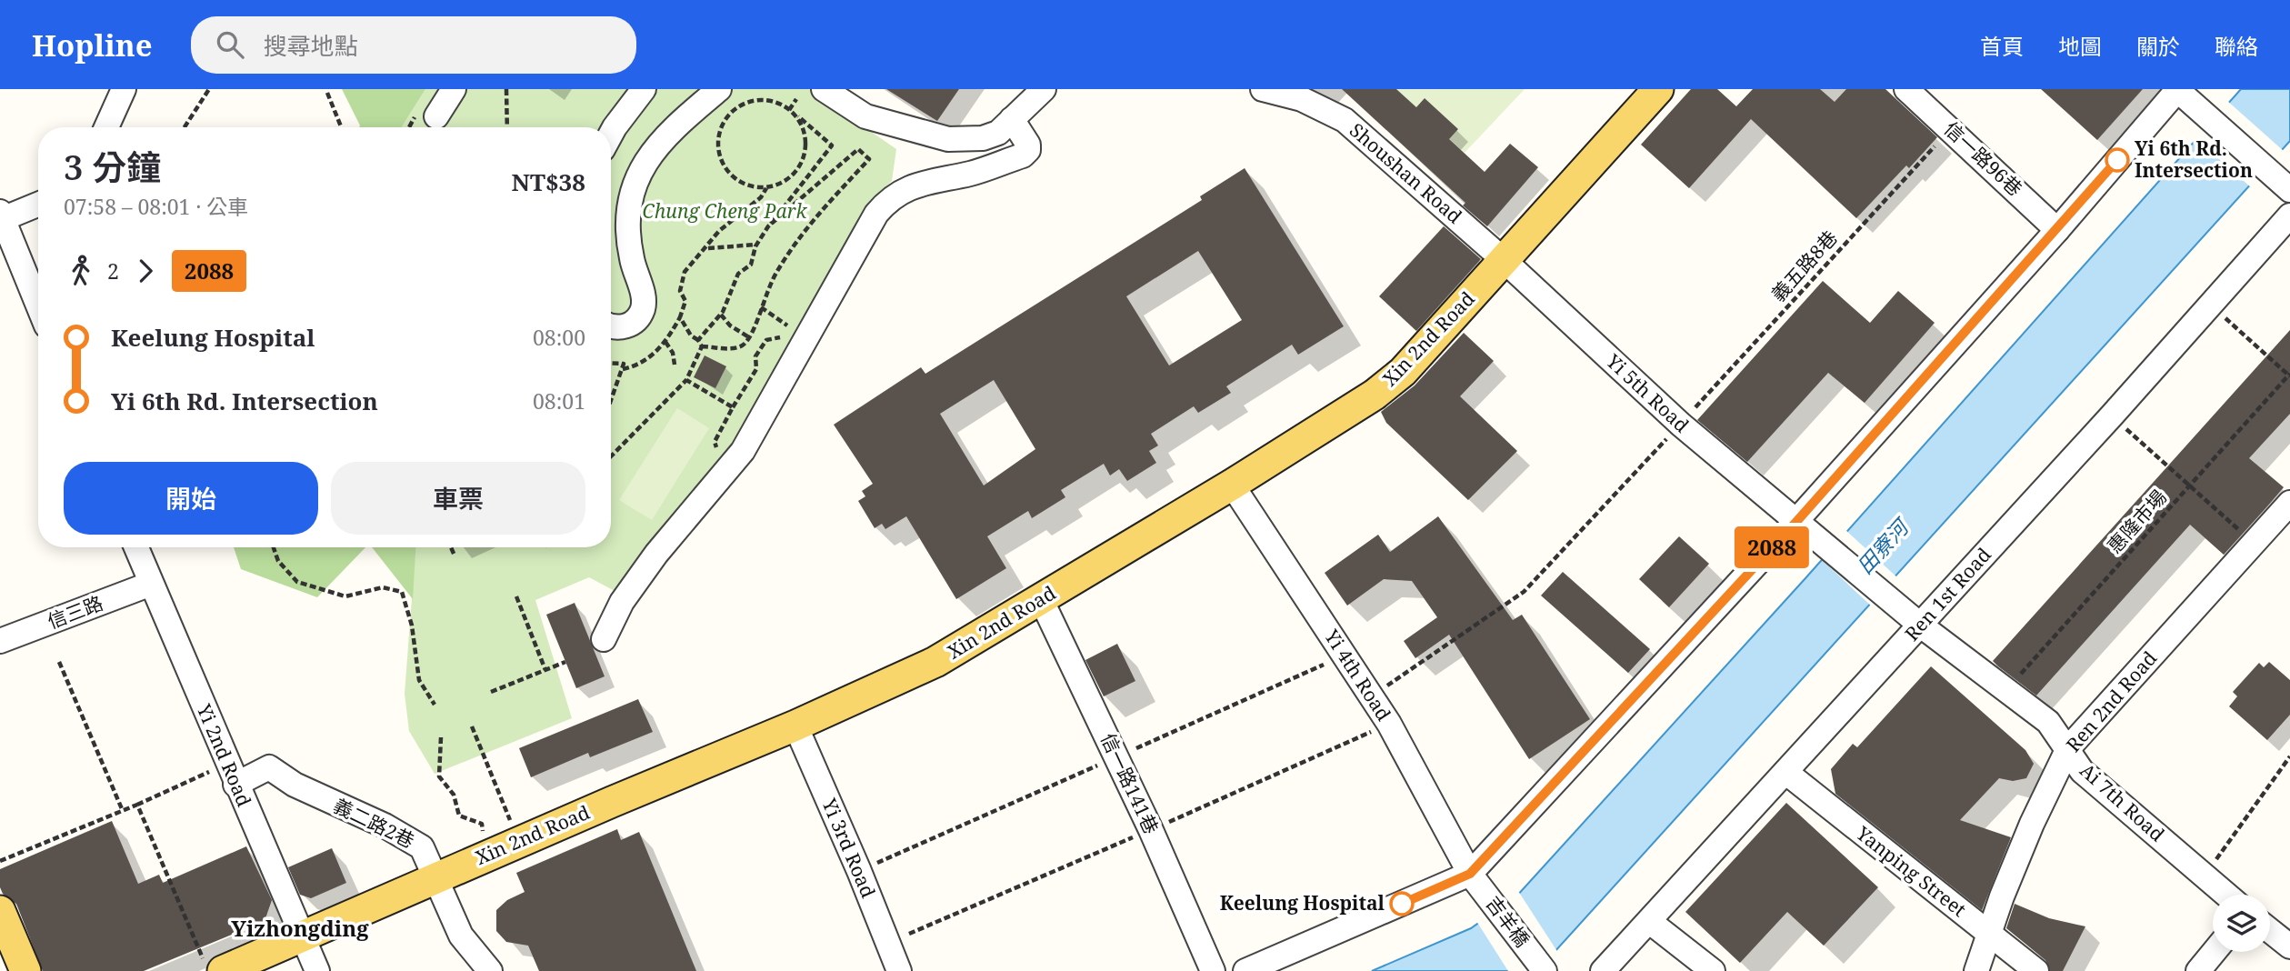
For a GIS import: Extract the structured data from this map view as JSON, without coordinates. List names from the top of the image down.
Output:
{
  "streets": {
    "main road": ["Xin 2nd Road"],
    "street": [
      "信一路96巷",
      "Shoushan Road",
      "Yi 5th Road",
      "Ren 1st Road",
      "信三路",
      "Yi 4th Road",
      "Ren 2nd Road",
      "Yi 2nd Road",
      "信一路141巷",
      "Ai 7th Road",
      "義二路2巷",
      "Yi 3rd Road",
      "Yanping Street",
      "吉羊橋"
    ],
    "path": ["義五路8巷", "惠隆市場"]
  },
  "crossings": [
    ["信一路96巷", "義五路8巷"],
    ["Shoushan Road", "Xin 2nd Road"],
    ["Shoushan Road", "Yi 5th Road"],
    ["義五路8巷", "Yi 5th Road"],
    ["義五路8巷", "Yi 4th Road"],
    ["Xin 2nd Road", "Yi 5th Road"],
    ["Xin 2nd Road", "Yi 4th Road"],
    ["Xin 2nd Road", "Yi 2nd Road"],
    ["Xin 2nd Road", "信一路141巷"],
    ["Xin 2nd Road", "義二路2巷"],
    ["Xin 2nd Road", "Yi 3rd Road"],
    ["Yi 5th Road", "Ren 1st Road"],
    ["Yi 5th Road", "Ai 7th Road"],
    ["惠隆市場", "Ai 7th Road"],
    ["Ren 1st Road", "Ai 7th Road"],
    ["Ren 1st Road", "Yanping Street"],
    ["信三路", "Yi 2nd Road"],
    ["Yi 4th Road", "吉羊橋"],
    ["Ren 2nd Road", "Ai 7th Road"],
    ["Ren 2nd Road", "Yanping Street"],
    ["Yi 2nd Road", "義二路2巷"]
  ],
  "districts": ["Yizhongding"],
  "water": ["田寮河"],
  "parks": ["Chung Cheng Park"],
  "places": ["Yi 6th Rd. Intersection", "Keelung Hospital"],
  "lines": ["bus line 2088"],
  "page": {
    "header": "Hopline",
    "search": "搜尋地點",
    "nav": [
      "首頁",
      "地圖",
      "關於",
      "聯絡"
    ],
    "on_map": "2088",
    "heading": ["3 分鐘", "07:58 – 08:01 · 公車", "NT$38"],
    "legs": ["2", "2088"],
    "list": [
      {
        "name": "Keelung Hospital",
        "value": "08:00"
      },
      {
        "name": "Yi 6th Rd. Intersection",
        "value": "08:01"
      }
    ],
    "buttons": ["開始", "車票"]
  }
}
